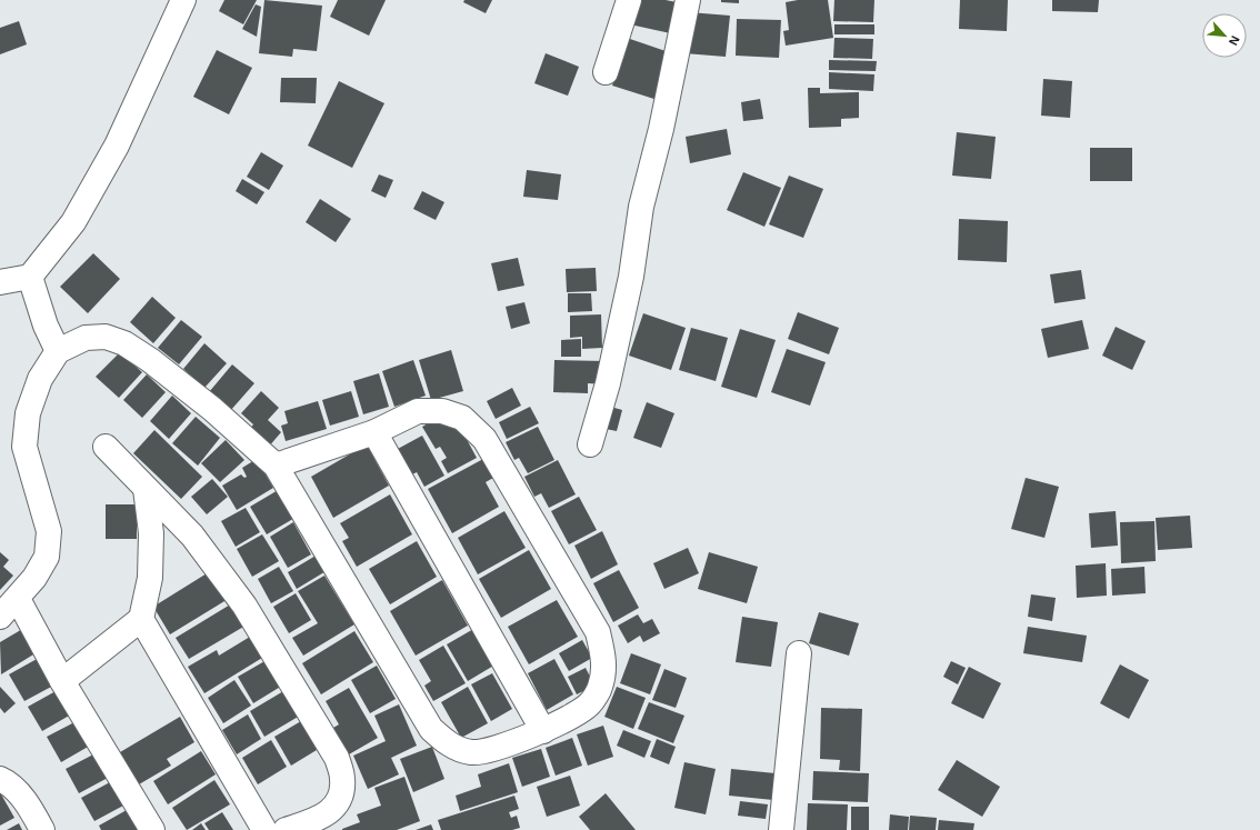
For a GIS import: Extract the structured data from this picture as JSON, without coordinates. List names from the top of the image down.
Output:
{
  "north": "bottom right"
}
